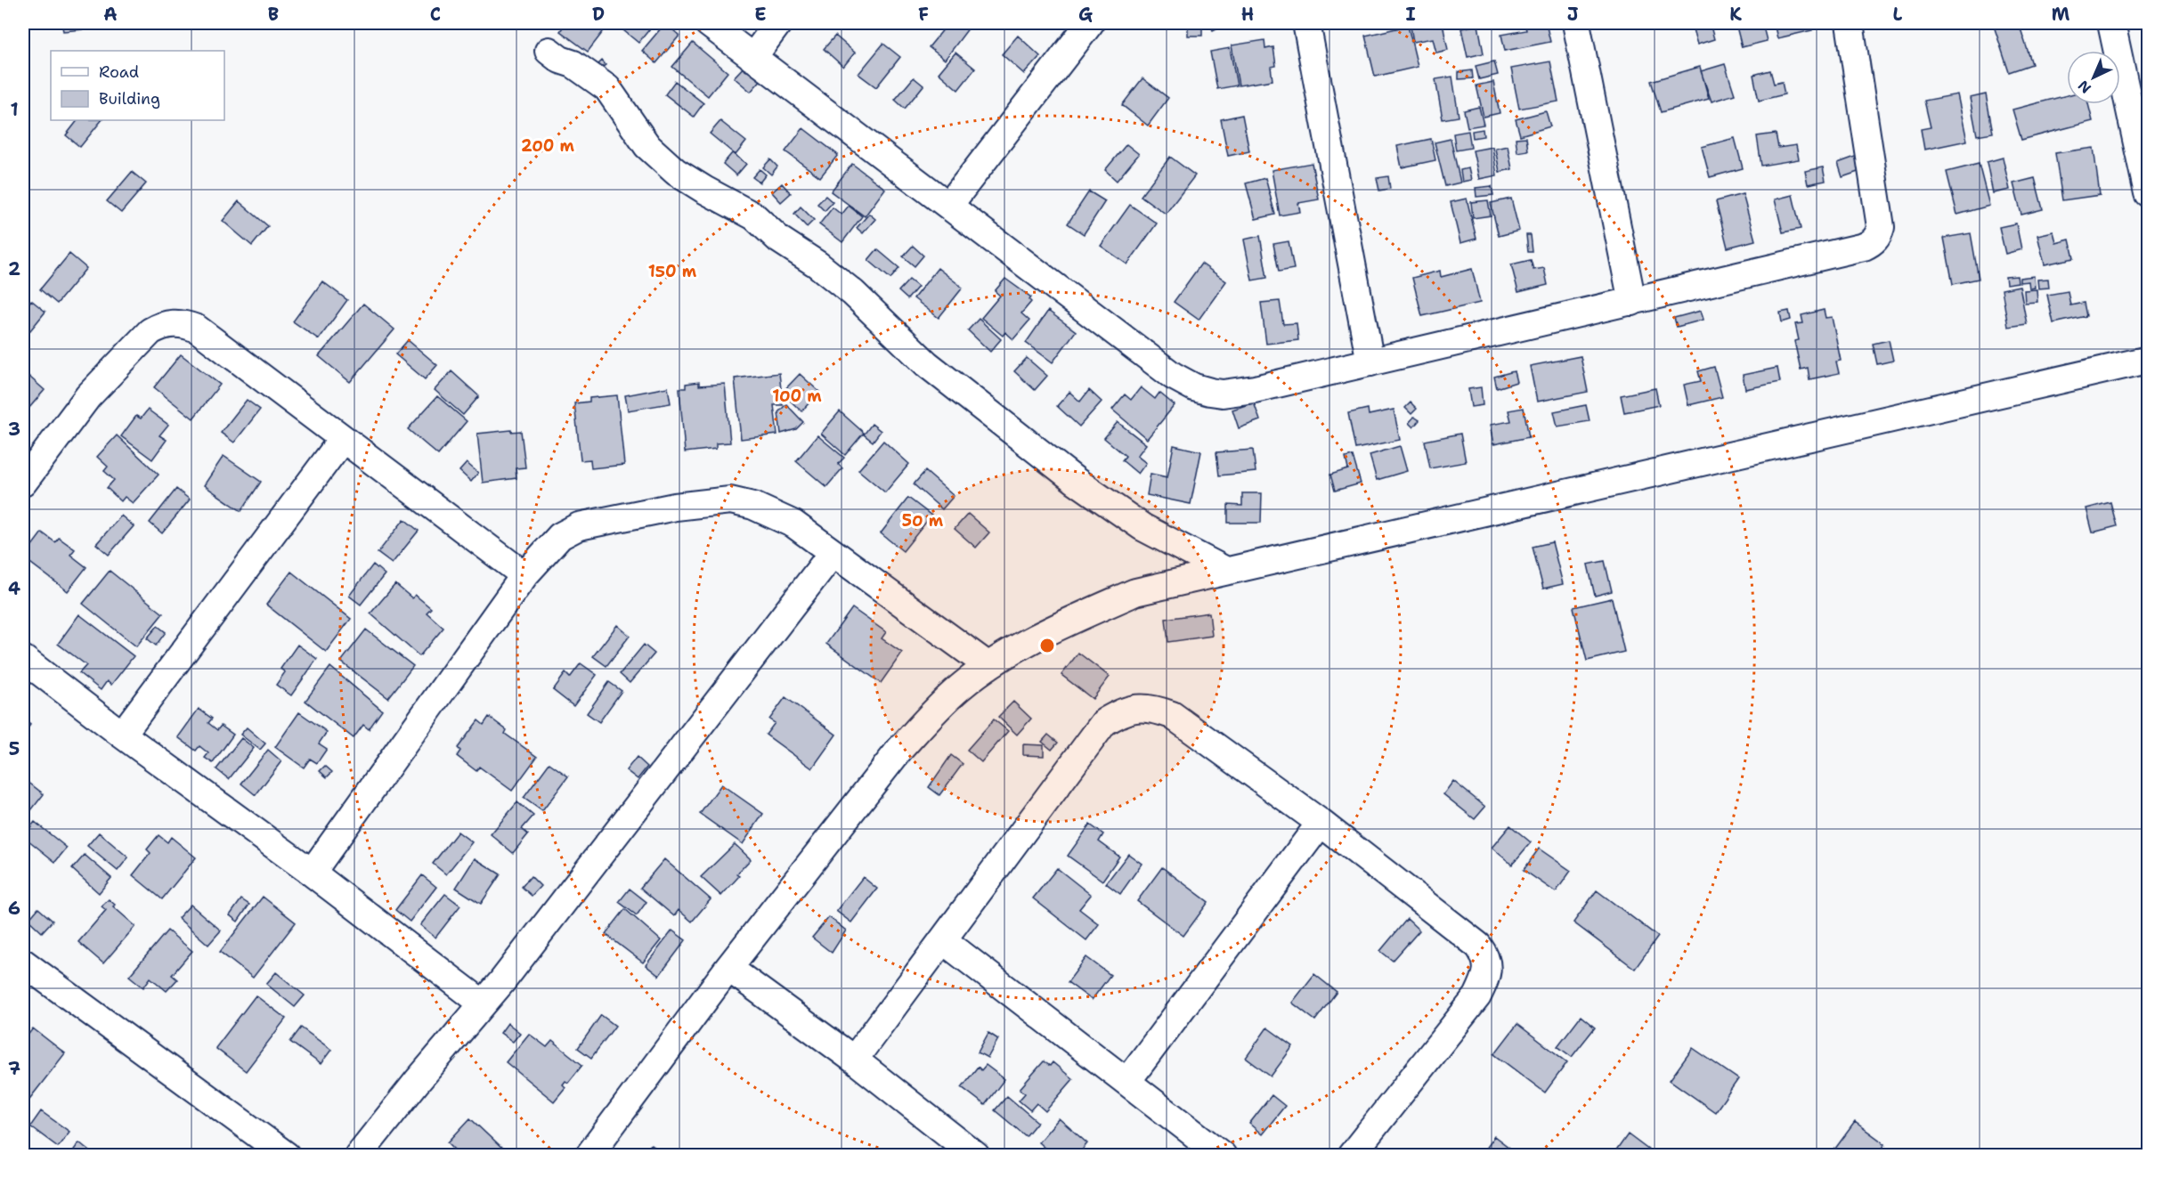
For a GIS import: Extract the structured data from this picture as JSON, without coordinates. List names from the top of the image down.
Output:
{
  "legend": ["Road", "Building"],
  "north": "bottom left",
  "grid": {
    "columns": [
      "A",
      "B",
      "C",
      "D",
      "E",
      "F",
      "G",
      "H",
      "I",
      "J",
      "K",
      "L",
      "M"
    ],
    "rows": [
      "1",
      "2",
      "3",
      "4",
      "5",
      "6",
      "7"
    ]
  },
  "rings": [
    "200 m",
    "150 m",
    "100 m",
    "50 m"
  ]
}
